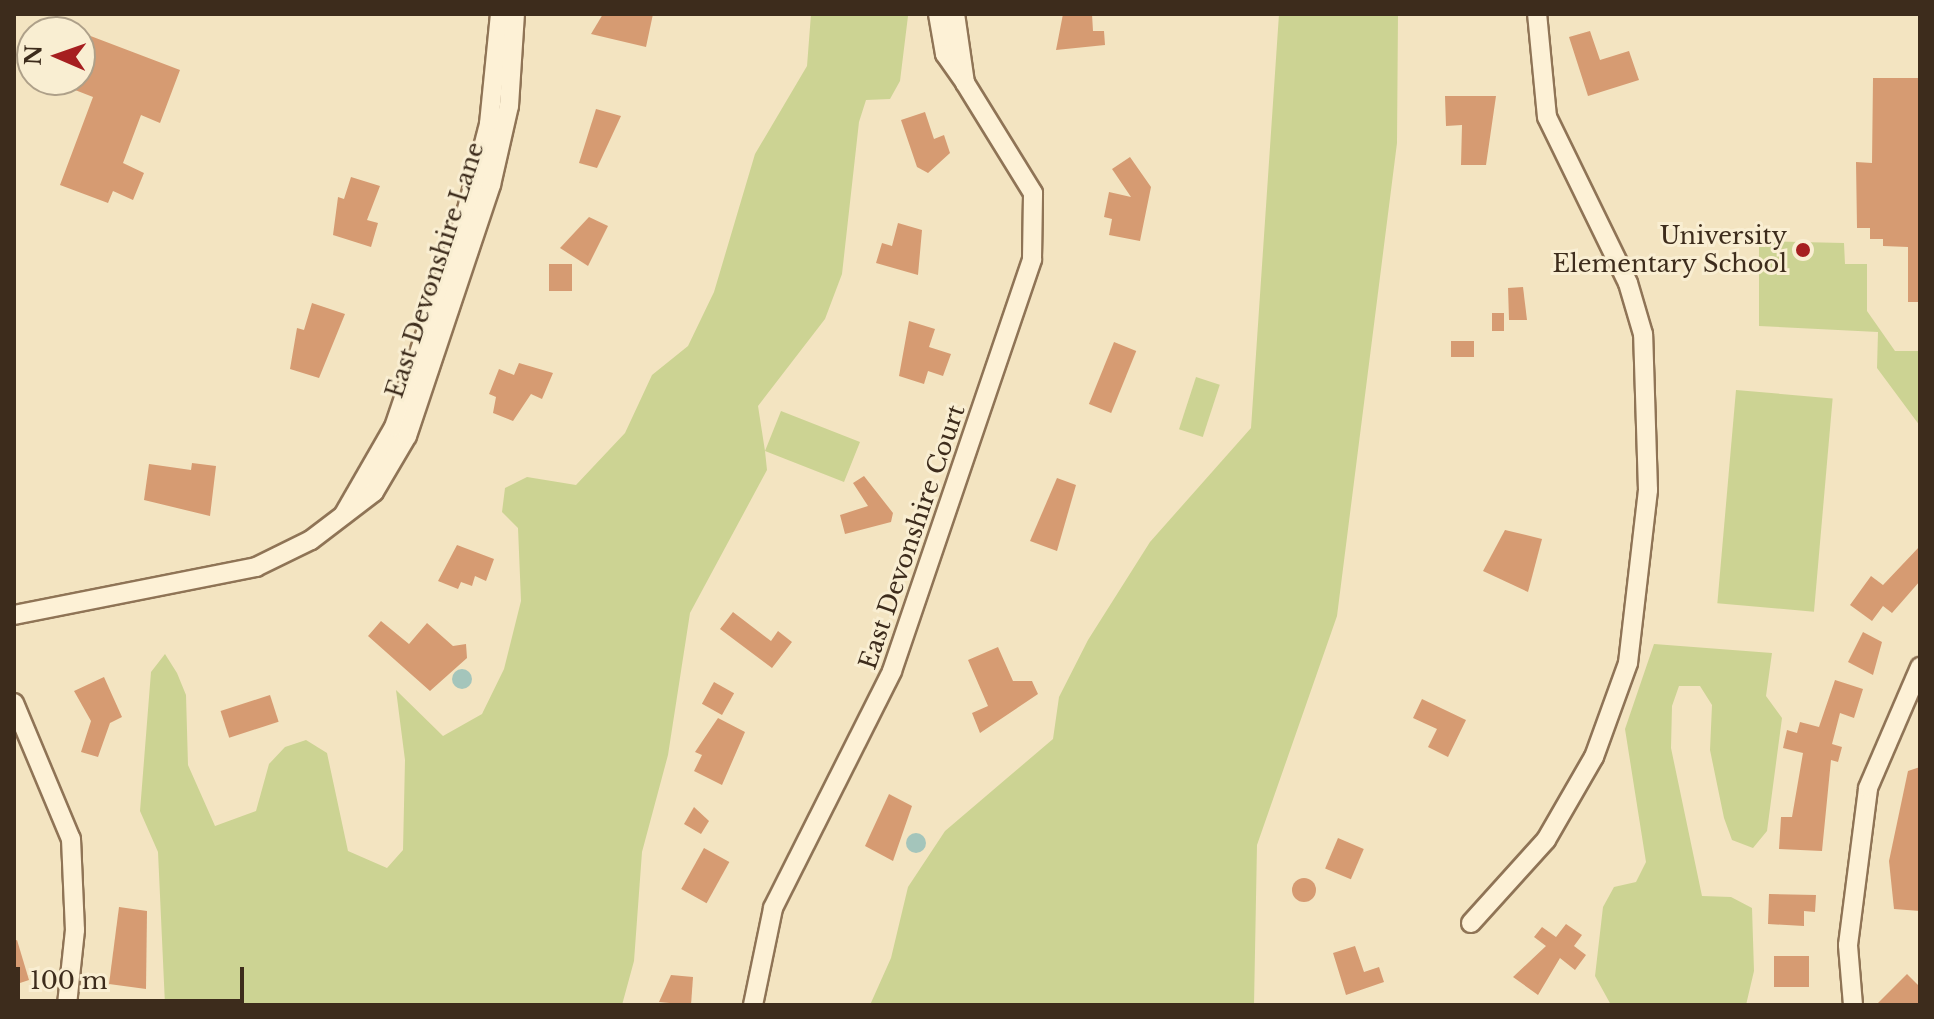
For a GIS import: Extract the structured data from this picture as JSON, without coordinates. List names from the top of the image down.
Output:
{
  "streets": {
    "street": ["East Devonshire Lane", "East Devonshire Court"]
  },
  "places": ["University Elementary School"],
  "scale_bar": "100 m",
  "north": "left"
}
